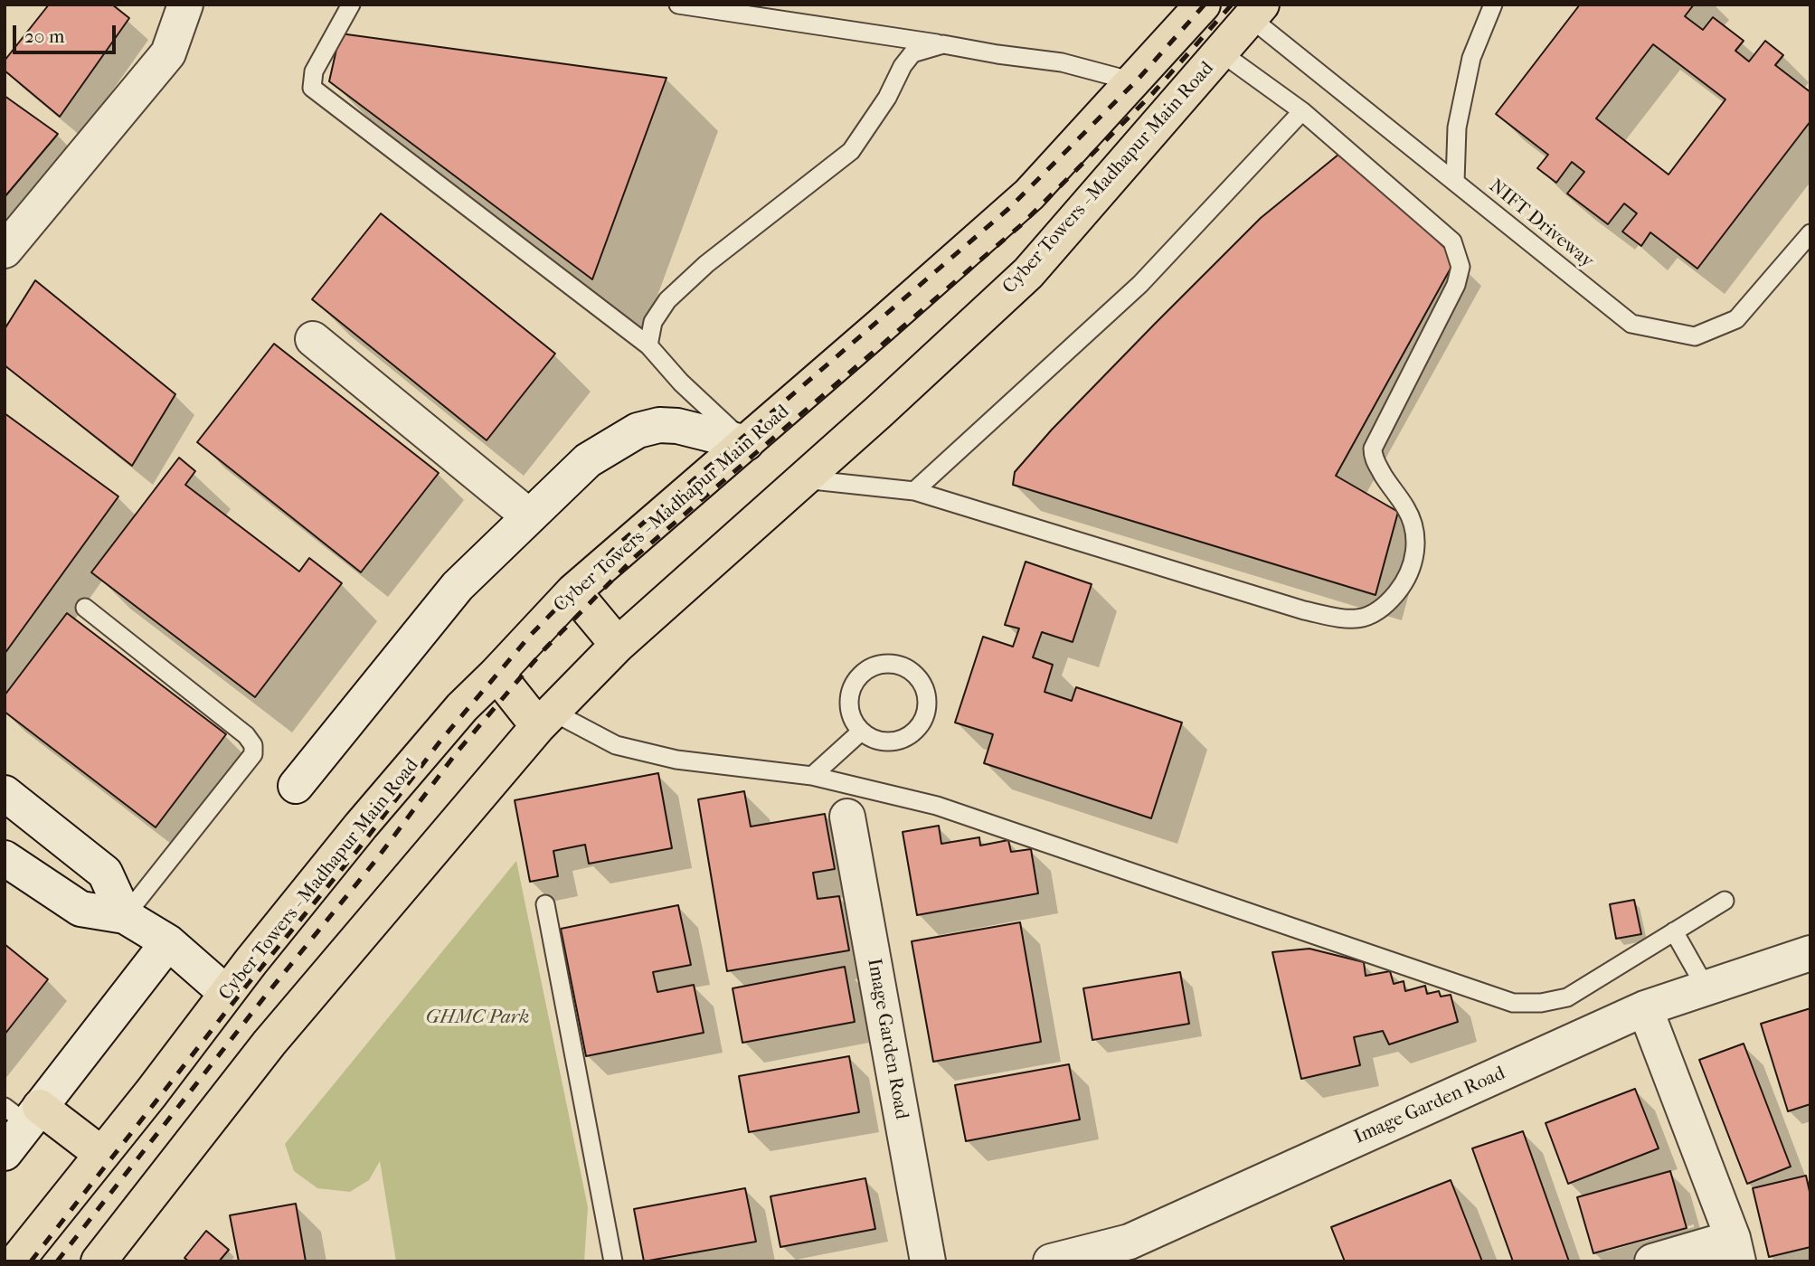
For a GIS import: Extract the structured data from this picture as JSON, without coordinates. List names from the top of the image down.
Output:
{
  "streets": {
    "main road": ["Cyber Towers - Madhapur Main Road"],
    "street": ["Image Garden Road"],
    "lane": ["NIFT Driveway"]
  },
  "crossings": [
    ["Cyber Towers - Madhapur Main Road", "NIFT Driveway"]
  ],
  "parks": ["GHMC Park"],
  "scale_bar": "20 m"
}
